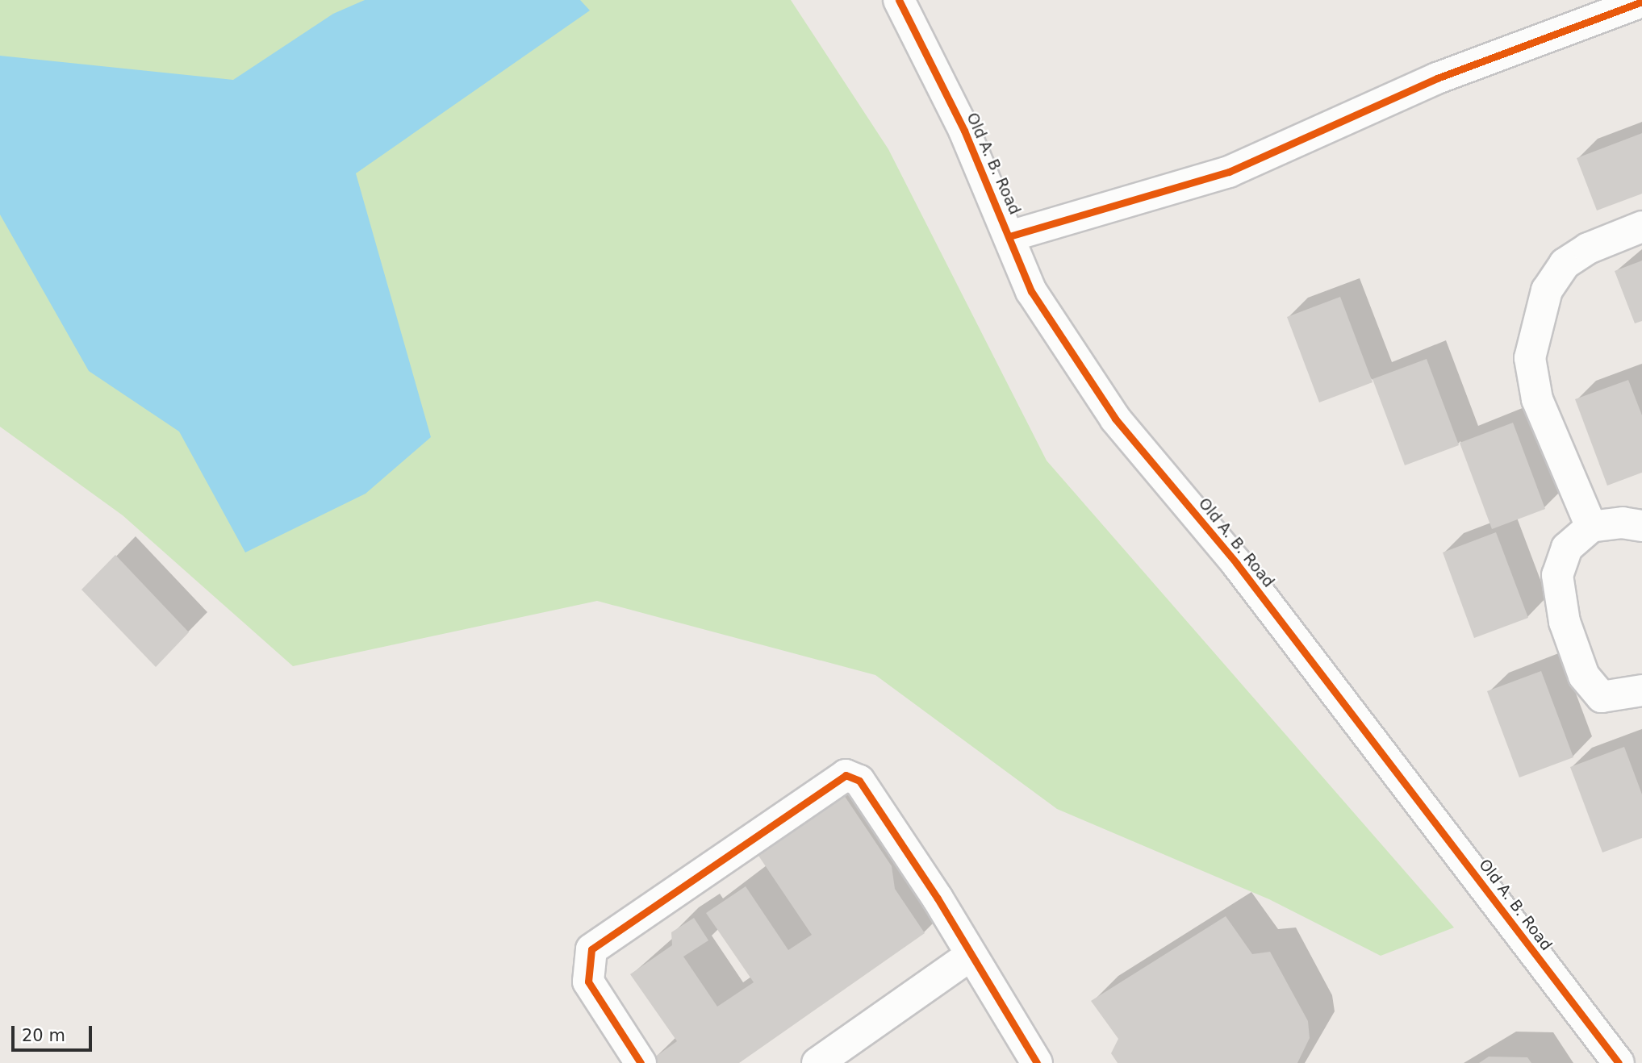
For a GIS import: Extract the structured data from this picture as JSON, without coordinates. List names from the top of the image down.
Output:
{
  "streets": {
    "street": ["Old A. B. Road"]
  },
  "scale_bar": "20 m"
}
